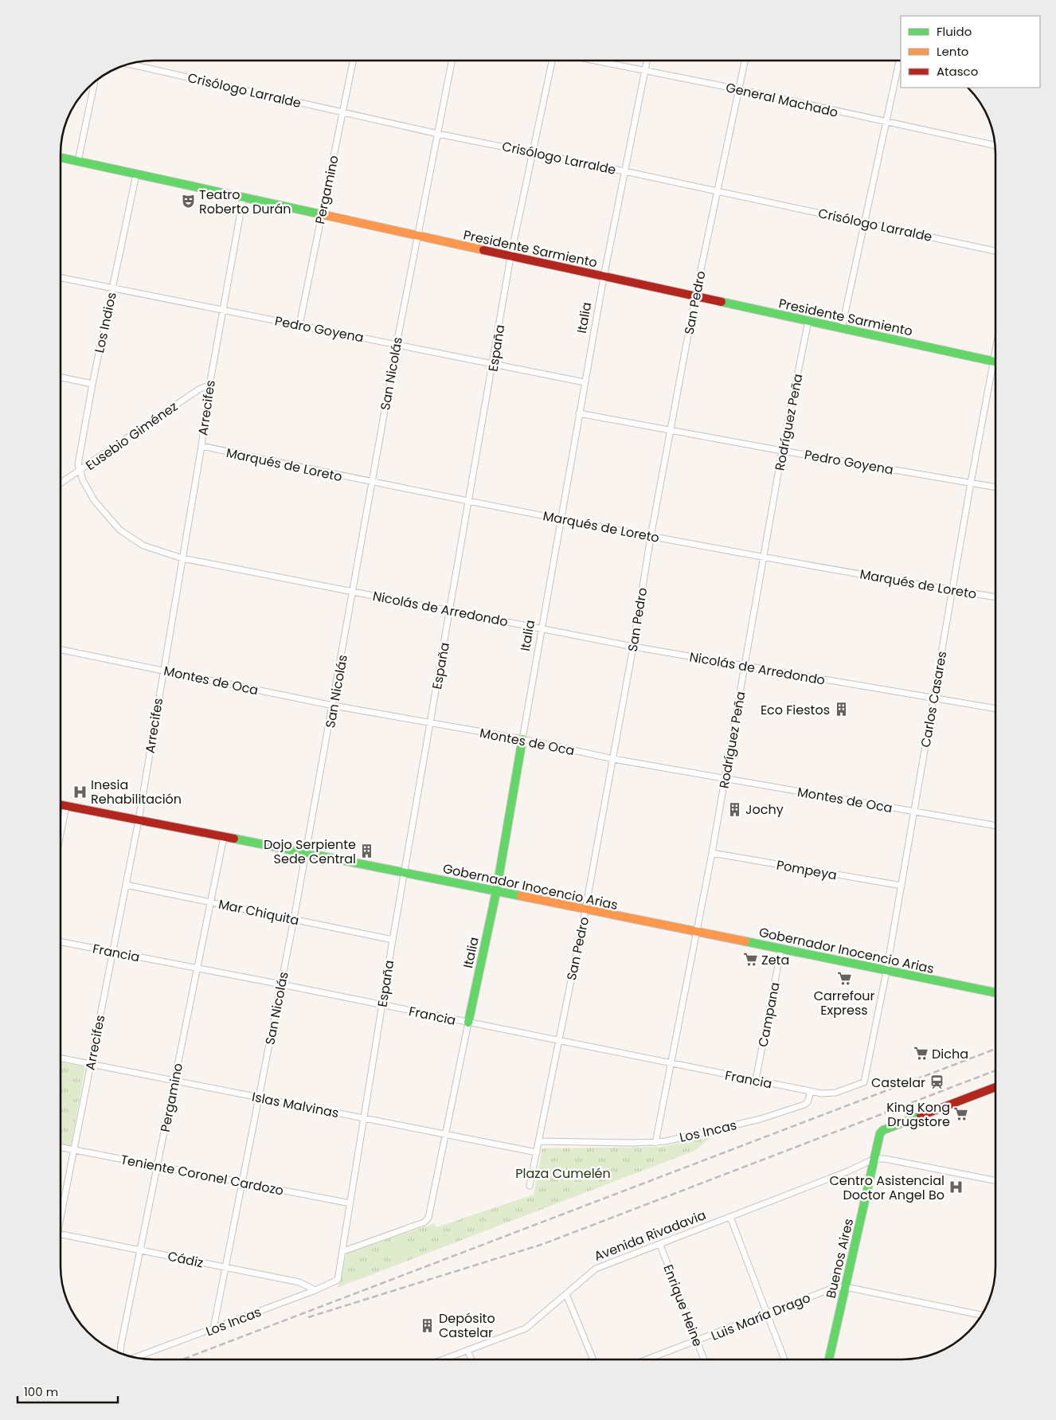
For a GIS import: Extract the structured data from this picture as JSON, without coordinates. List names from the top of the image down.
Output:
{
  "streets": {
    "street": [
      "Crisólogo Larralde",
      "General Machado",
      "Pergamino",
      "Presidente Sarmiento",
      "San Pedro",
      "Italia",
      "Los Indios",
      "Pedro Goyena",
      "España",
      "San Nicolás",
      "Arrecifes",
      "Rodríguez Peña",
      "Eusebio Giménez",
      "Marqués de Loreto",
      "Nicolás de Arredondo",
      "Montes de Oca",
      "Carlos Casares",
      "Pompeya",
      "Gobernador Inocencio Arias",
      "Mar Chiquita",
      "Francia",
      "Campana",
      "Islas Malvinas",
      "Los Incas",
      "Teniente Coronel Cardozo",
      "Avenida Rivadavia",
      "Buenos Aires",
      "Cádiz",
      "Enrique Heine",
      "Luis María Drago"
    ]
  },
  "crossings": [
    ["Crisólogo Larralde", "Pergamino"],
    ["Crisólogo Larralde", "San Pedro"],
    ["Crisólogo Larralde", "Italia"],
    ["Crisólogo Larralde", "España"],
    ["Crisólogo Larralde", "San Nicolás"],
    ["General Machado", "San Pedro"],
    ["General Machado", "Italia"],
    ["Pergamino", "Presidente Sarmiento"],
    ["Pergamino", "Pedro Goyena"],
    ["Pergamino", "Gobernador Inocencio Arias"],
    ["Pergamino", "Mar Chiquita"],
    ["Pergamino", "Francia"],
    ["Pergamino", "Islas Malvinas"],
    ["Pergamino", "Teniente Coronel Cardozo"],
    ["Pergamino", "Cádiz"],
    ["Presidente Sarmiento", "San Pedro"],
    ["Presidente Sarmiento", "Italia"],
    ["Presidente Sarmiento", "Los Indios"],
    ["Presidente Sarmiento", "España"],
    ["Presidente Sarmiento", "San Nicolás"],
    ["Presidente Sarmiento", "Arrecifes"],
    ["Presidente Sarmiento", "Rodríguez Peña"],
    ["Presidente Sarmiento", "Carlos Casares"],
    ["San Pedro", "Pedro Goyena"],
    ["San Pedro", "Marqués de Loreto"],
    ["San Pedro", "Nicolás de Arredondo"],
    ["San Pedro", "Montes de Oca"],
    ["San Pedro", "Gobernador Inocencio Arias"],
    ["San Pedro", "Francia"],
    ["San Pedro", "Islas Malvinas"],
    ["San Pedro", "Los Incas"],
    ["Italia", "Pedro Goyena"],
    ["Italia", "España"],
    ["Italia", "Marqués de Loreto"],
    ["Italia", "Nicolás de Arredondo"],
    ["Italia", "Montes de Oca"],
    ["Italia", "Gobernador Inocencio Arias"],
    ["Italia", "Francia"],
    ["Italia", "Islas Malvinas"],
    ["Los Indios", "Pedro Goyena"],
    ["Los Indios", "Eusebio Giménez"],
    ["Los Indios", "Nicolás de Arredondo"],
    ["Pedro Goyena", "España"],
    ["Pedro Goyena", "San Nicolás"],
    ["Pedro Goyena", "Arrecifes"],
    ["Pedro Goyena", "Rodríguez Peña"],
    ["Pedro Goyena", "Carlos Casares"],
    ["España", "Marqués de Loreto"],
    ["España", "Nicolás de Arredondo"],
    ["España", "Montes de Oca"],
    ["España", "Gobernador Inocencio Arias"],
    ["España", "Mar Chiquita"],
    ["España", "Francia"],
    ["España", "Islas Malvinas"],
    ["España", "Los Incas"],
    ["España", "Teniente Coronel Cardozo"],
    ["San Nicolás", "Marqués de Loreto"],
    ["San Nicolás", "Nicolás de Arredondo"],
    ["San Nicolás", "Montes de Oca"],
    ["San Nicolás", "Gobernador Inocencio Arias"],
    ["San Nicolás", "Mar Chiquita"],
    ["San Nicolás", "Francia"],
    ["San Nicolás", "Islas Malvinas"],
    ["San Nicolás", "Los Incas"],
    ["San Nicolás", "Teniente Coronel Cardozo"],
    ["San Nicolás", "Cádiz"],
    ["Arrecifes", "Eusebio Giménez"],
    ["Arrecifes", "Marqués de Loreto"],
    ["Arrecifes", "Nicolás de Arredondo"],
    ["Arrecifes", "Montes de Oca"],
    ["Arrecifes", "Gobernador Inocencio Arias"],
    ["Arrecifes", "Mar Chiquita"],
    ["Arrecifes", "Francia"],
    ["Arrecifes", "Islas Malvinas"],
    ["Arrecifes", "Teniente Coronel Cardozo"],
    ["Rodríguez Peña", "Marqués de Loreto"],
    ["Rodríguez Peña", "Nicolás de Arredondo"],
    ["Rodríguez Peña", "Montes de Oca"],
    ["Rodríguez Peña", "Pompeya"],
    ["Rodríguez Peña", "Gobernador Inocencio Arias"],
    ["Rodríguez Peña", "Francia"],
    ["Rodríguez Peña", "Los Incas"],
    ["Eusebio Giménez", "Nicolás de Arredondo"],
    ["Marqués de Loreto", "Carlos Casares"],
    ["Nicolás de Arredondo", "Carlos Casares"],
    ["Montes de Oca", "Carlos Casares"],
    ["Carlos Casares", "Pompeya"],
    ["Carlos Casares", "Gobernador Inocencio Arias"],
    ["Carlos Casares", "Francia"],
    ["Carlos Casares", "Los Incas"],
    ["Gobernador Inocencio Arias", "Campana"],
    ["Francia", "Campana"],
    ["Francia", "Los Incas"],
    ["Los Incas", "Cádiz"],
    ["Avenida Rivadavia", "Buenos Aires"],
    ["Avenida Rivadavia", "Enrique Heine"],
    ["Buenos Aires", "Luis María Drago"],
    ["Enrique Heine", "Luis María Drago"]
  ],
  "parks": ["Plaza Cumelén"],
  "places": {
    "theatre": ["Teatro Roberto Durán"],
    "building": [
      "Eco Fiestos",
      "Jochy",
      "Dojo Serpiente Sede Central",
      "Depósito Castelar"
    ],
    "hospital": ["Inesia Rehabilitación", "Centro Asistencial Doctor Angel Bo"],
    "supermarket": [
      "Zeta",
      "Carrefour Express",
      "Dicha",
      "King Kong Drugstore"
    ],
    "station": ["Castelar"]
  },
  "legend": ["Fluido", "Lento", "Atasco"],
  "scale_bar": "100 m"
}
